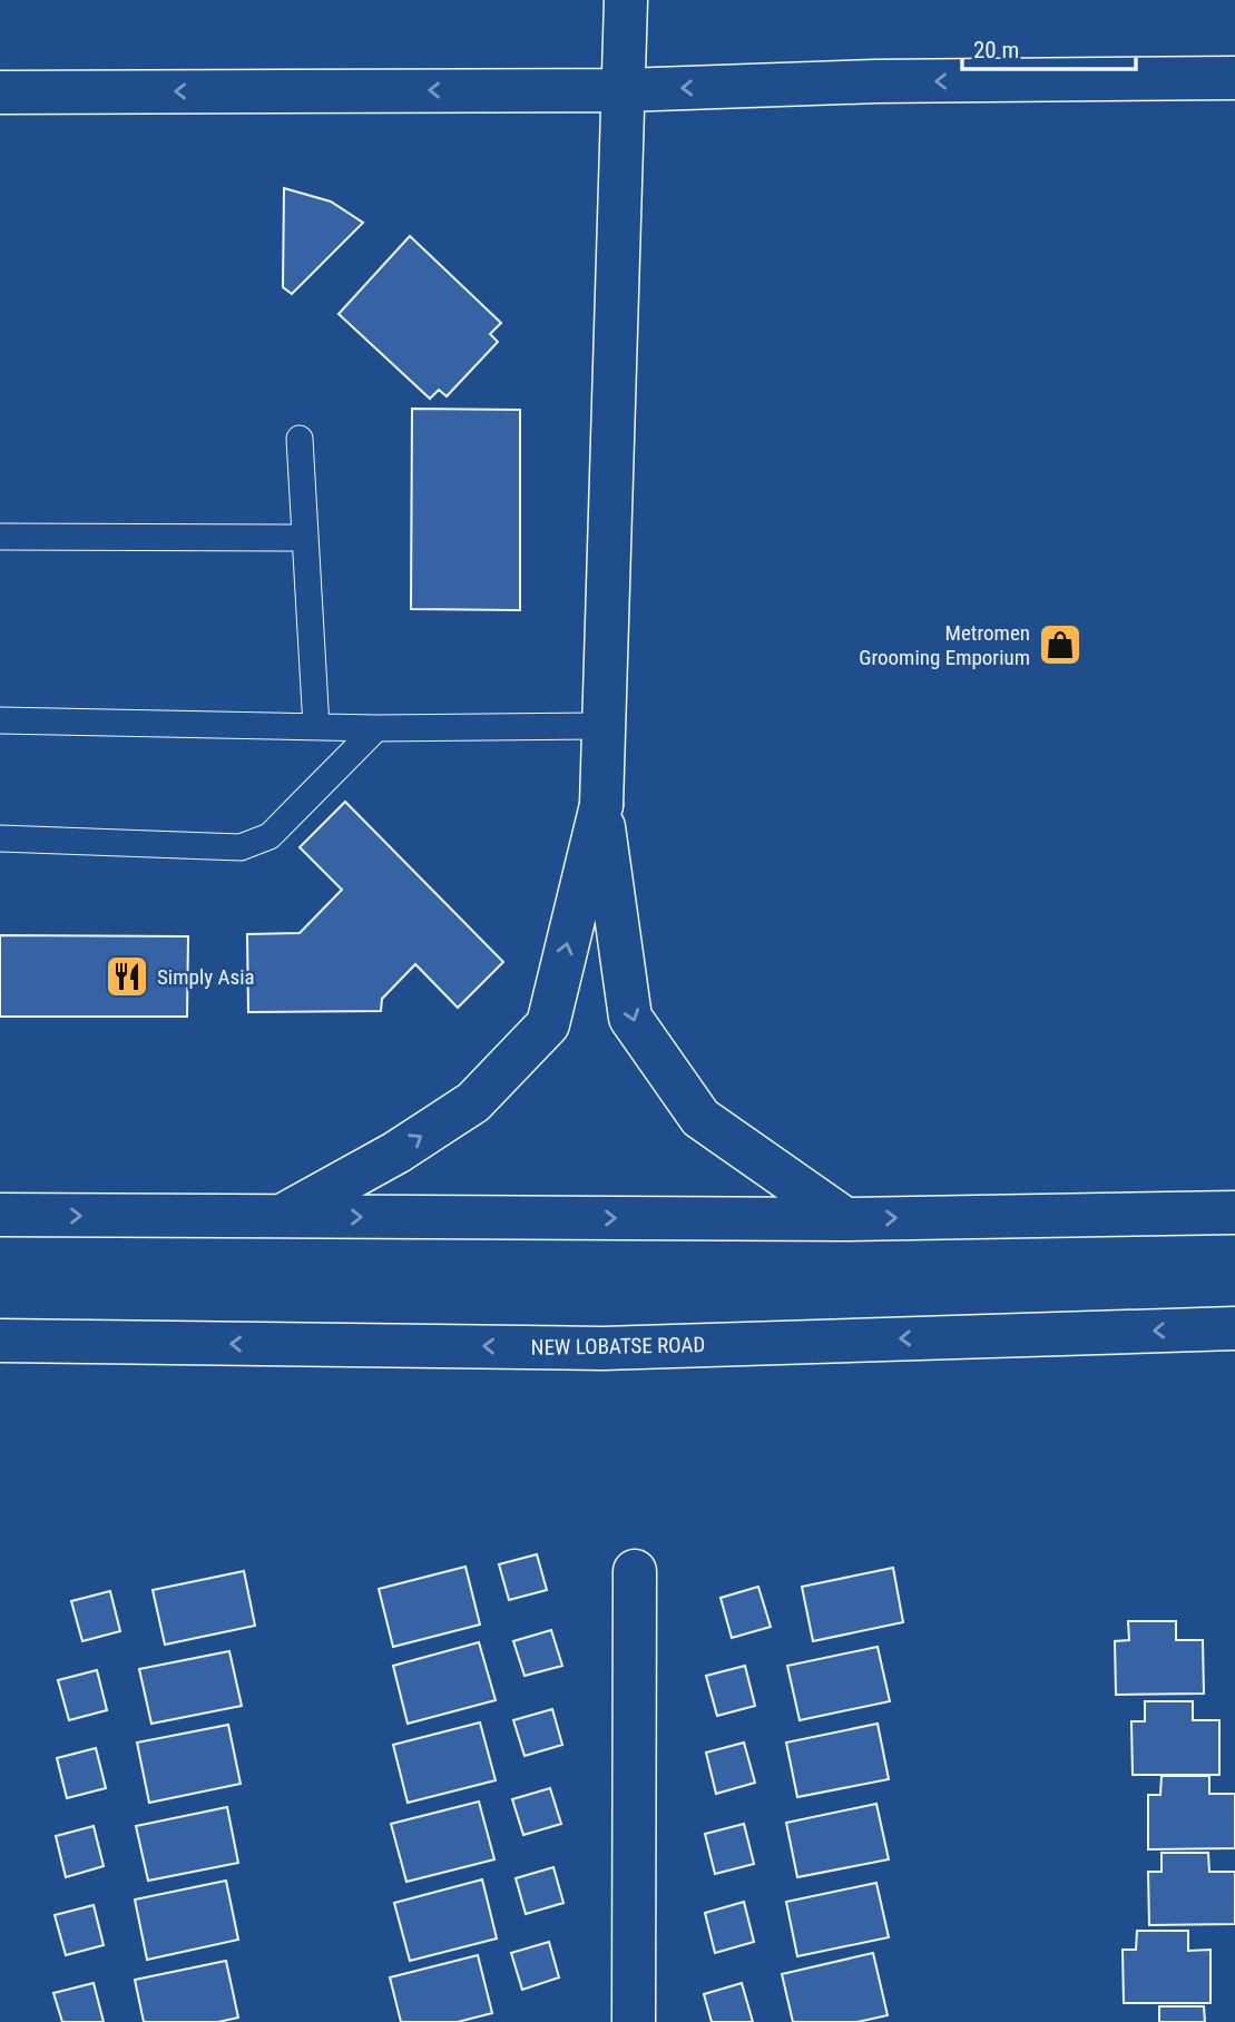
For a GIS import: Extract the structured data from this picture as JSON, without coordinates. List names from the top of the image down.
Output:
{
  "streets": {
    "main road": ["NEW LOBATSE ROAD"]
  },
  "places": {
    "shop": ["Metromen Grooming Emporium"],
    "restaurant": ["Simply Asia"]
  },
  "scale_bar": "20 m"
}
